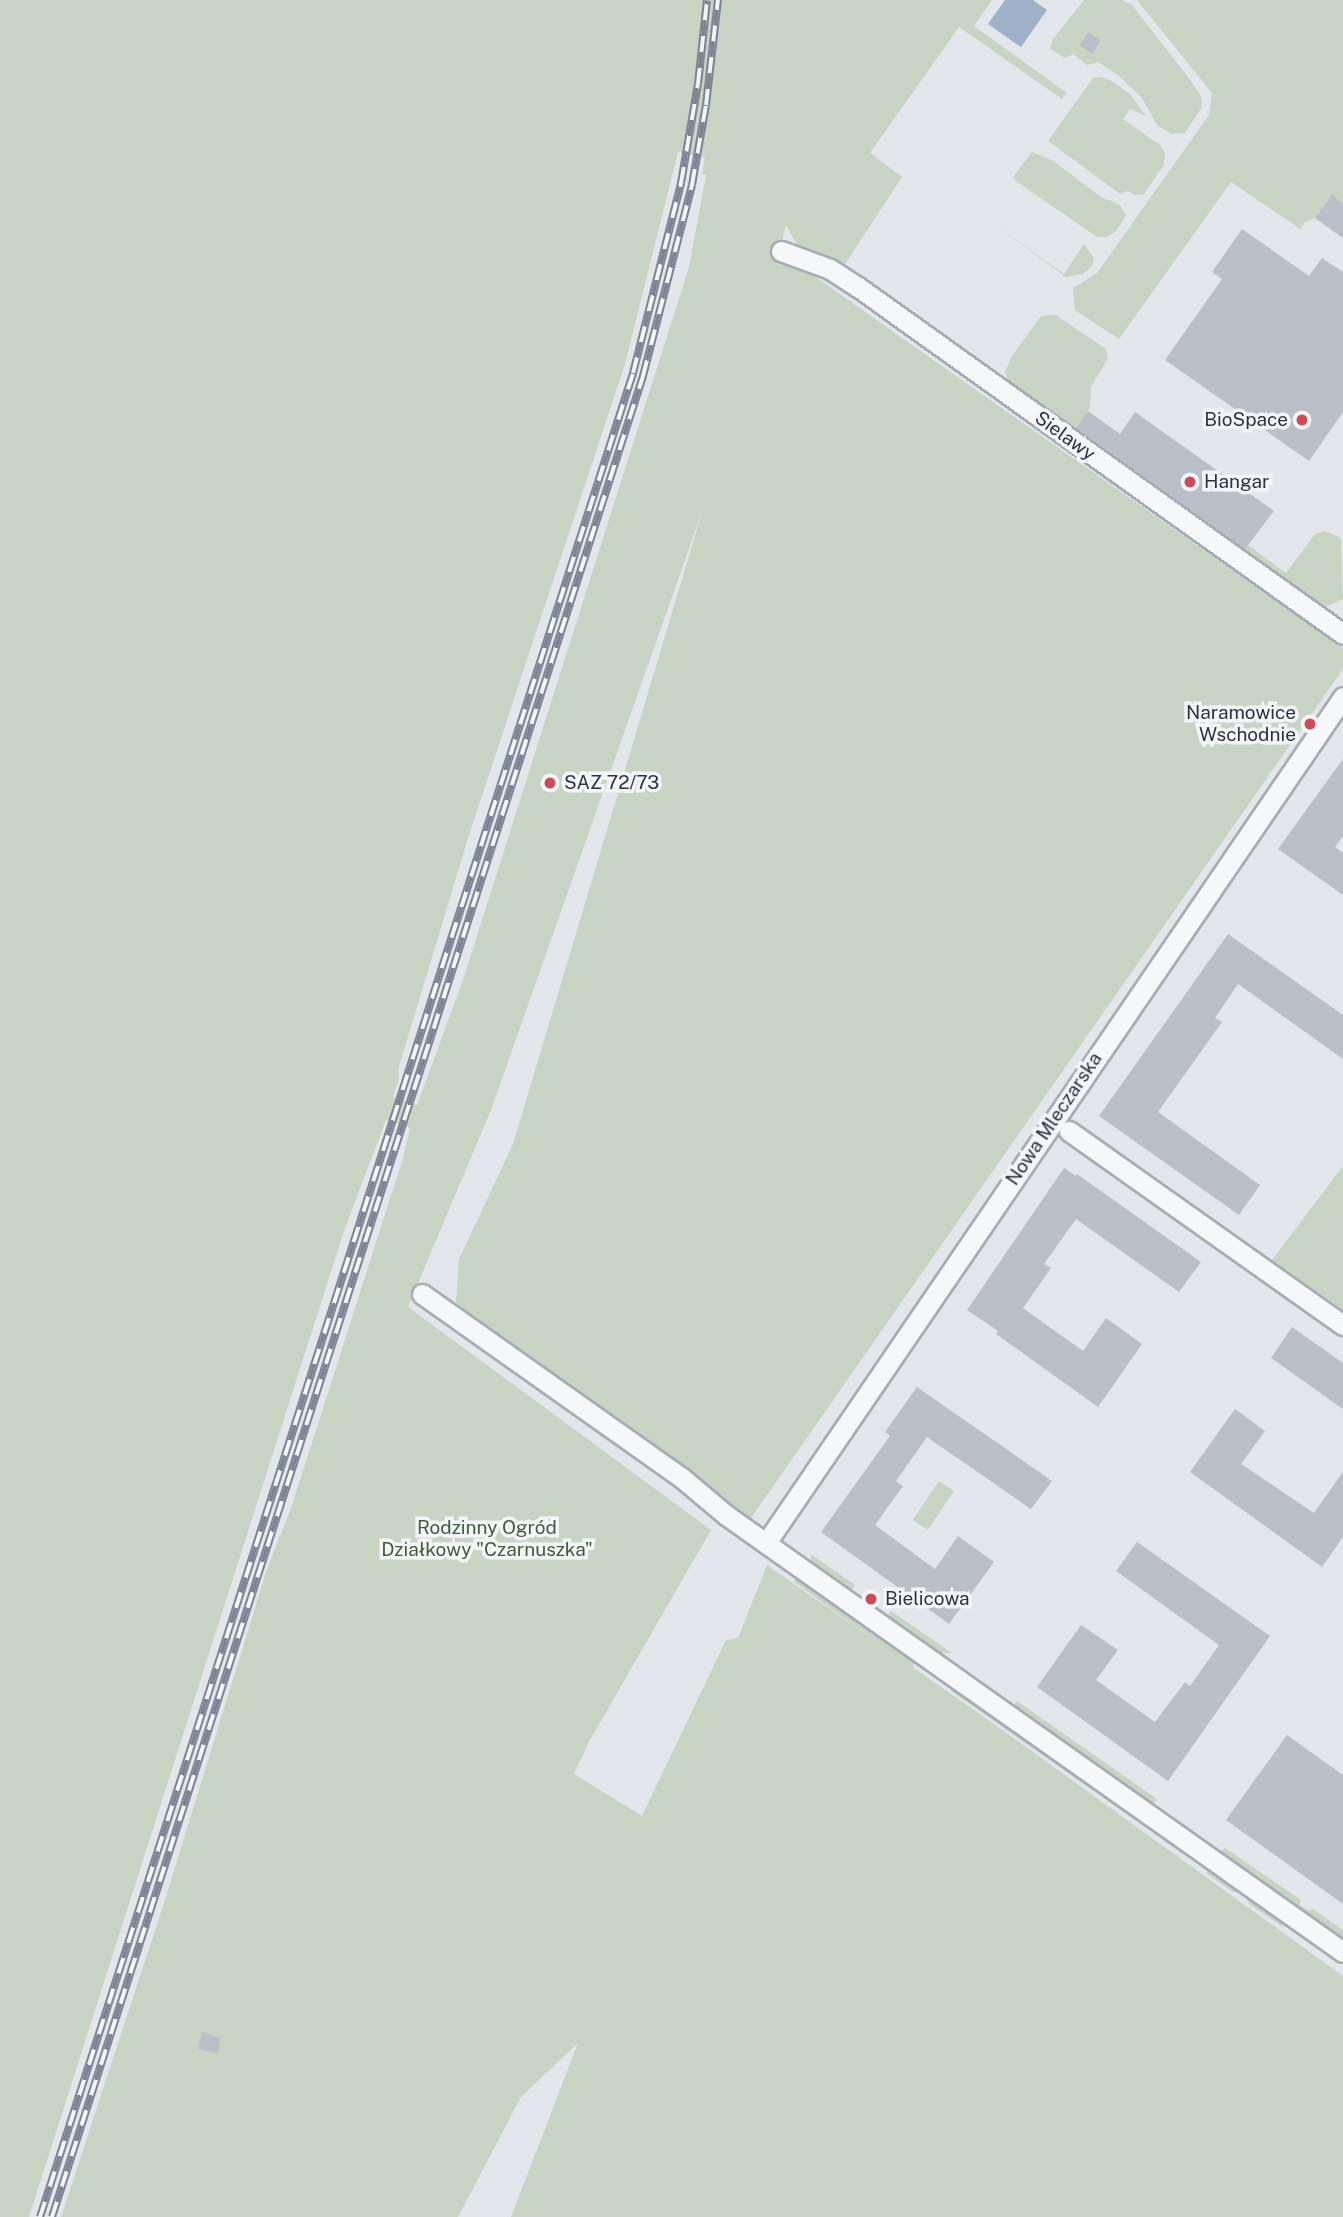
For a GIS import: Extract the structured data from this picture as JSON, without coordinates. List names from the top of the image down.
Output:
{
  "streets": {
    "street": ["Sielawy", "Nowa Mleczarska"]
  },
  "parks": ["Rodzinny Ogród Działkowy \"Czarnuszka\""],
  "places": [
    "BioSpace",
    "Hangar",
    "Naramowice Wschodnie",
    "SAZ 72/73",
    "Bielicowa"
  ]
}
